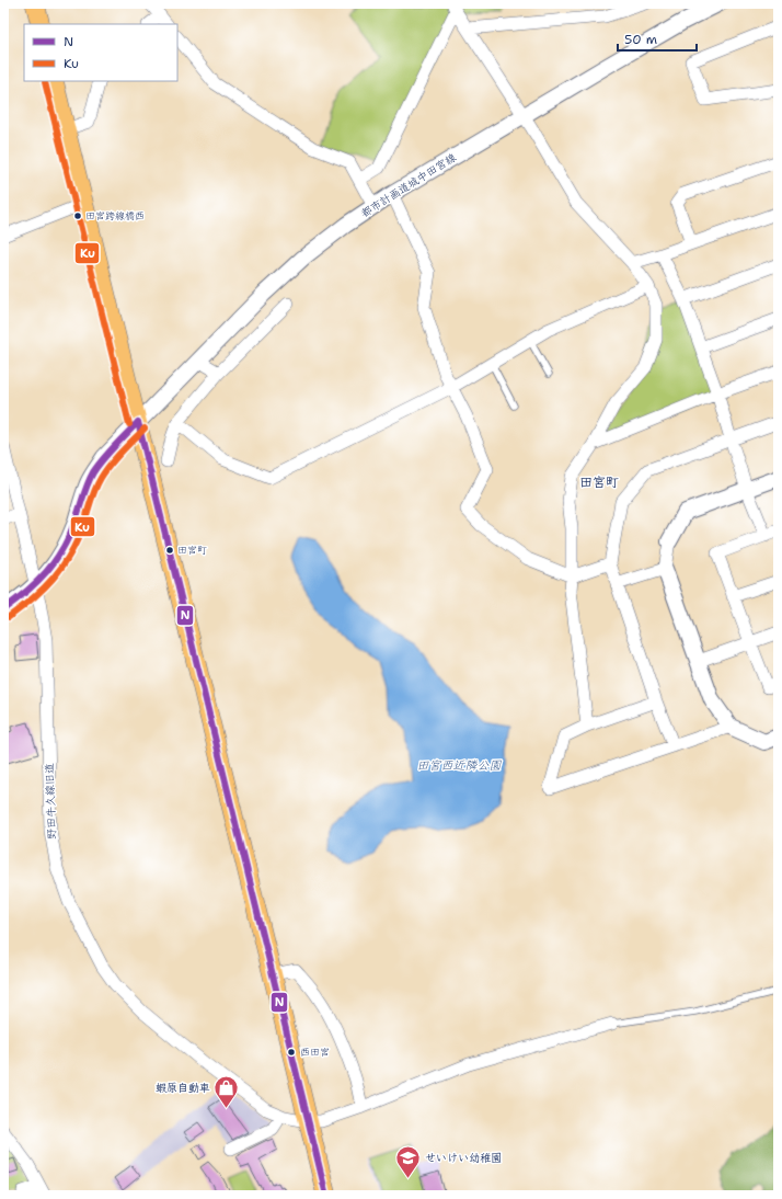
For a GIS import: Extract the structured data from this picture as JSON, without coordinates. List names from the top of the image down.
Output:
{
  "streets": {
    "street": ["都市計画道城中田宮線", "野田牛久線旧道"]
  },
  "crossings": [
    ["都市計画道城中田宮線", "野田牛久線旧道"]
  ],
  "districts": ["田宮町"],
  "water": ["田宮西近隣公園"],
  "places": {
    "other": ["田宮跨線橋西", "田宮町", "西田宮"],
    "shop": ["蝦原自動車"],
    "school or university": ["せいけい幼稚園"]
  },
  "lines": ["transit line Ku", "transit line N"],
  "legend": ["N", "Ku"],
  "scale_bar": "50 m"
}
